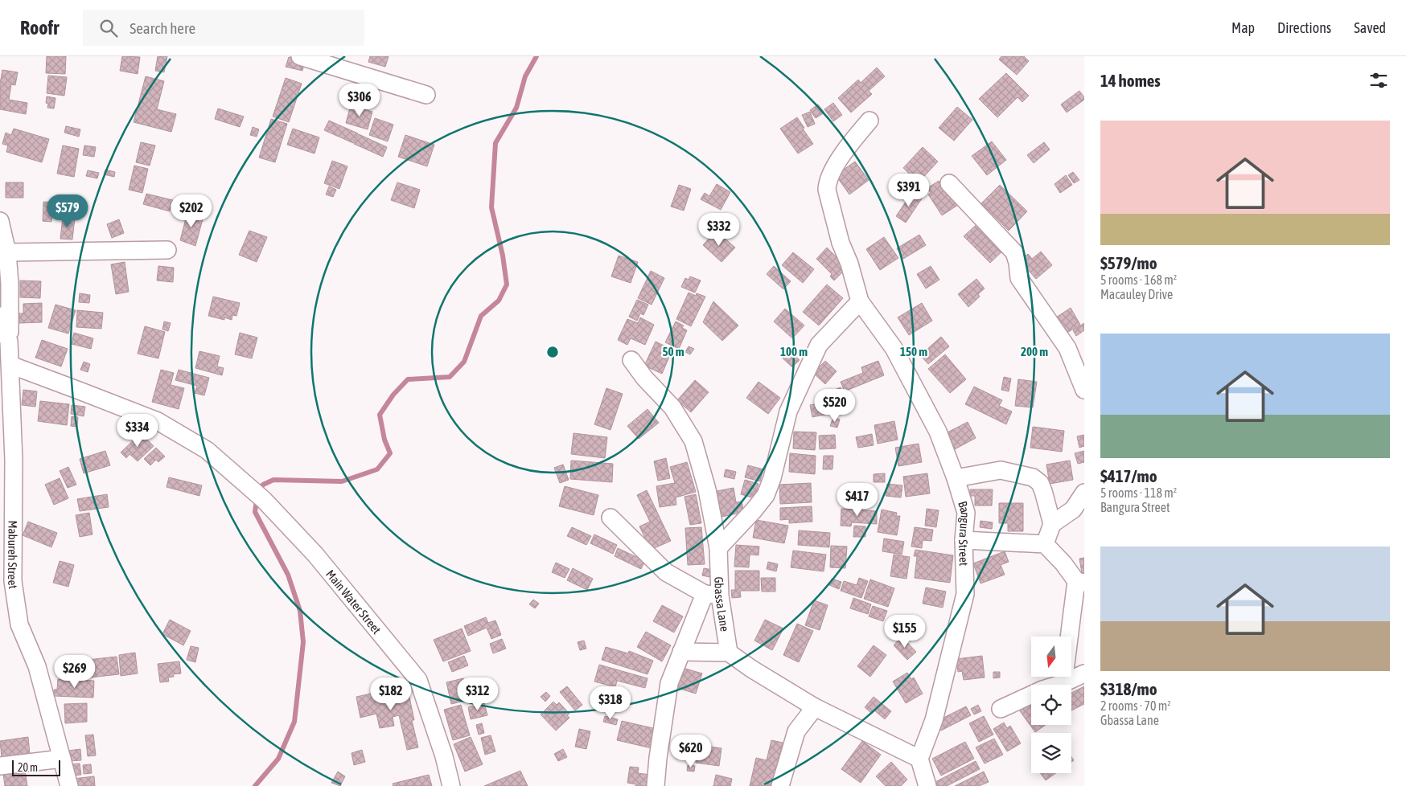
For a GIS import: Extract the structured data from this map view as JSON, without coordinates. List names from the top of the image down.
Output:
{
  "streets": {
    "street": [
      "Bangura Street",
      "Mabureh Street",
      "Main Water Street",
      "Gbassa Lane"
    ]
  },
  "crossings": [
    ["Mabureh Street", "Main Water Street"]
  ],
  "scale_bar": "20 m",
  "north": "bottom",
  "page": {
    "header": "Roofr",
    "search": "Search here",
    "nav": ["Map", "Directions", "Saved"],
    "heading": "14 homes",
    "price": [
      "$306",
      "$391",
      "$579",
      "$202",
      "$332",
      "$520",
      "$334",
      "$417",
      "$155",
      "$269",
      "$182",
      "$312",
      "$318",
      "$620"
    ],
    "list": [
      {
        "name": "$579/mo",
        "note": "5 rooms · 168 m² · Macauley Drive"
      },
      {
        "name": "$417/mo",
        "note": "5 rooms · 118 m² · Bangura Street"
      },
      {
        "name": "$318/mo",
        "note": "2 rooms · 70 m² · Gbassa Lane"
      }
    ],
    "scale": "20 m"
  },
  "rings": [
    "50 m",
    "100 m",
    "150 m",
    "200 m"
  ]
}
